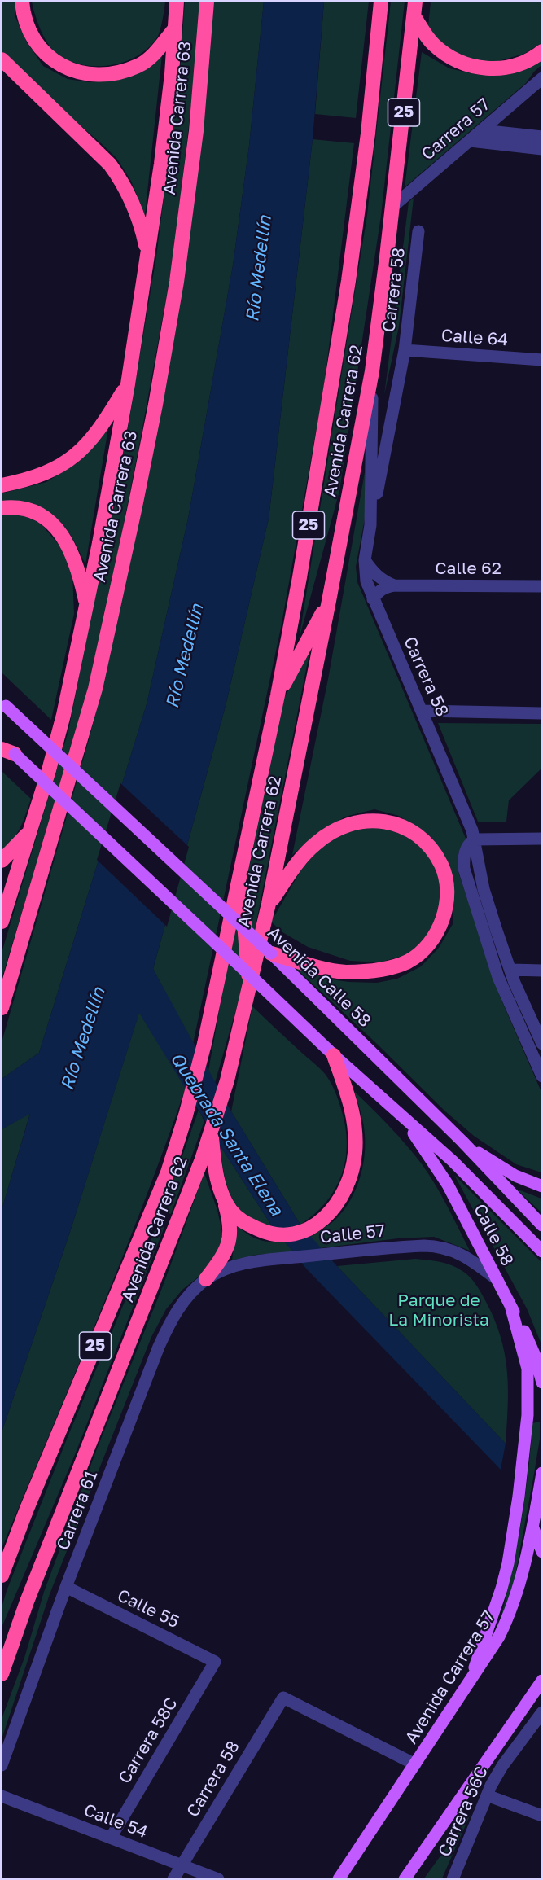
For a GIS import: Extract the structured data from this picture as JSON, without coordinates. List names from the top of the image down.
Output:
{
  "streets": {
    "highway": ["25", "Avenida Carrera 63", "Avenida Carrera 62"],
    "main road": ["Avenida Calle 58", "Calle 58", "Avenida Carrera 57"],
    "street": [
      "Carrera 57",
      "Carrera 58",
      "Calle 64",
      "Calle 62",
      "Calle 57",
      "Carrera 61",
      "Calle 55",
      "Carrera 58C",
      "Carrera 56C",
      "Calle 54"
    ]
  },
  "crossings": [
    ["Carrera 57", "Avenida Carrera 62"],
    ["Carrera 58", "Calle 64"],
    ["Carrera 58", "Avenida Carrera 62"],
    ["Carrera 58", "Avenida Carrera 57"],
    ["Carrera 58", "Calle 54"],
    ["Calle 57", "Calle 58"],
    ["Calle 57", "Carrera 61"],
    ["Carrera 61", "Calle 55"],
    ["Calle 55", "Carrera 58C"],
    ["Carrera 58C", "Calle 54"]
  ],
  "water": ["Río Medellín", "Quebrada Santa Elena"],
  "parks": ["Parque de La Minorista"]
}
